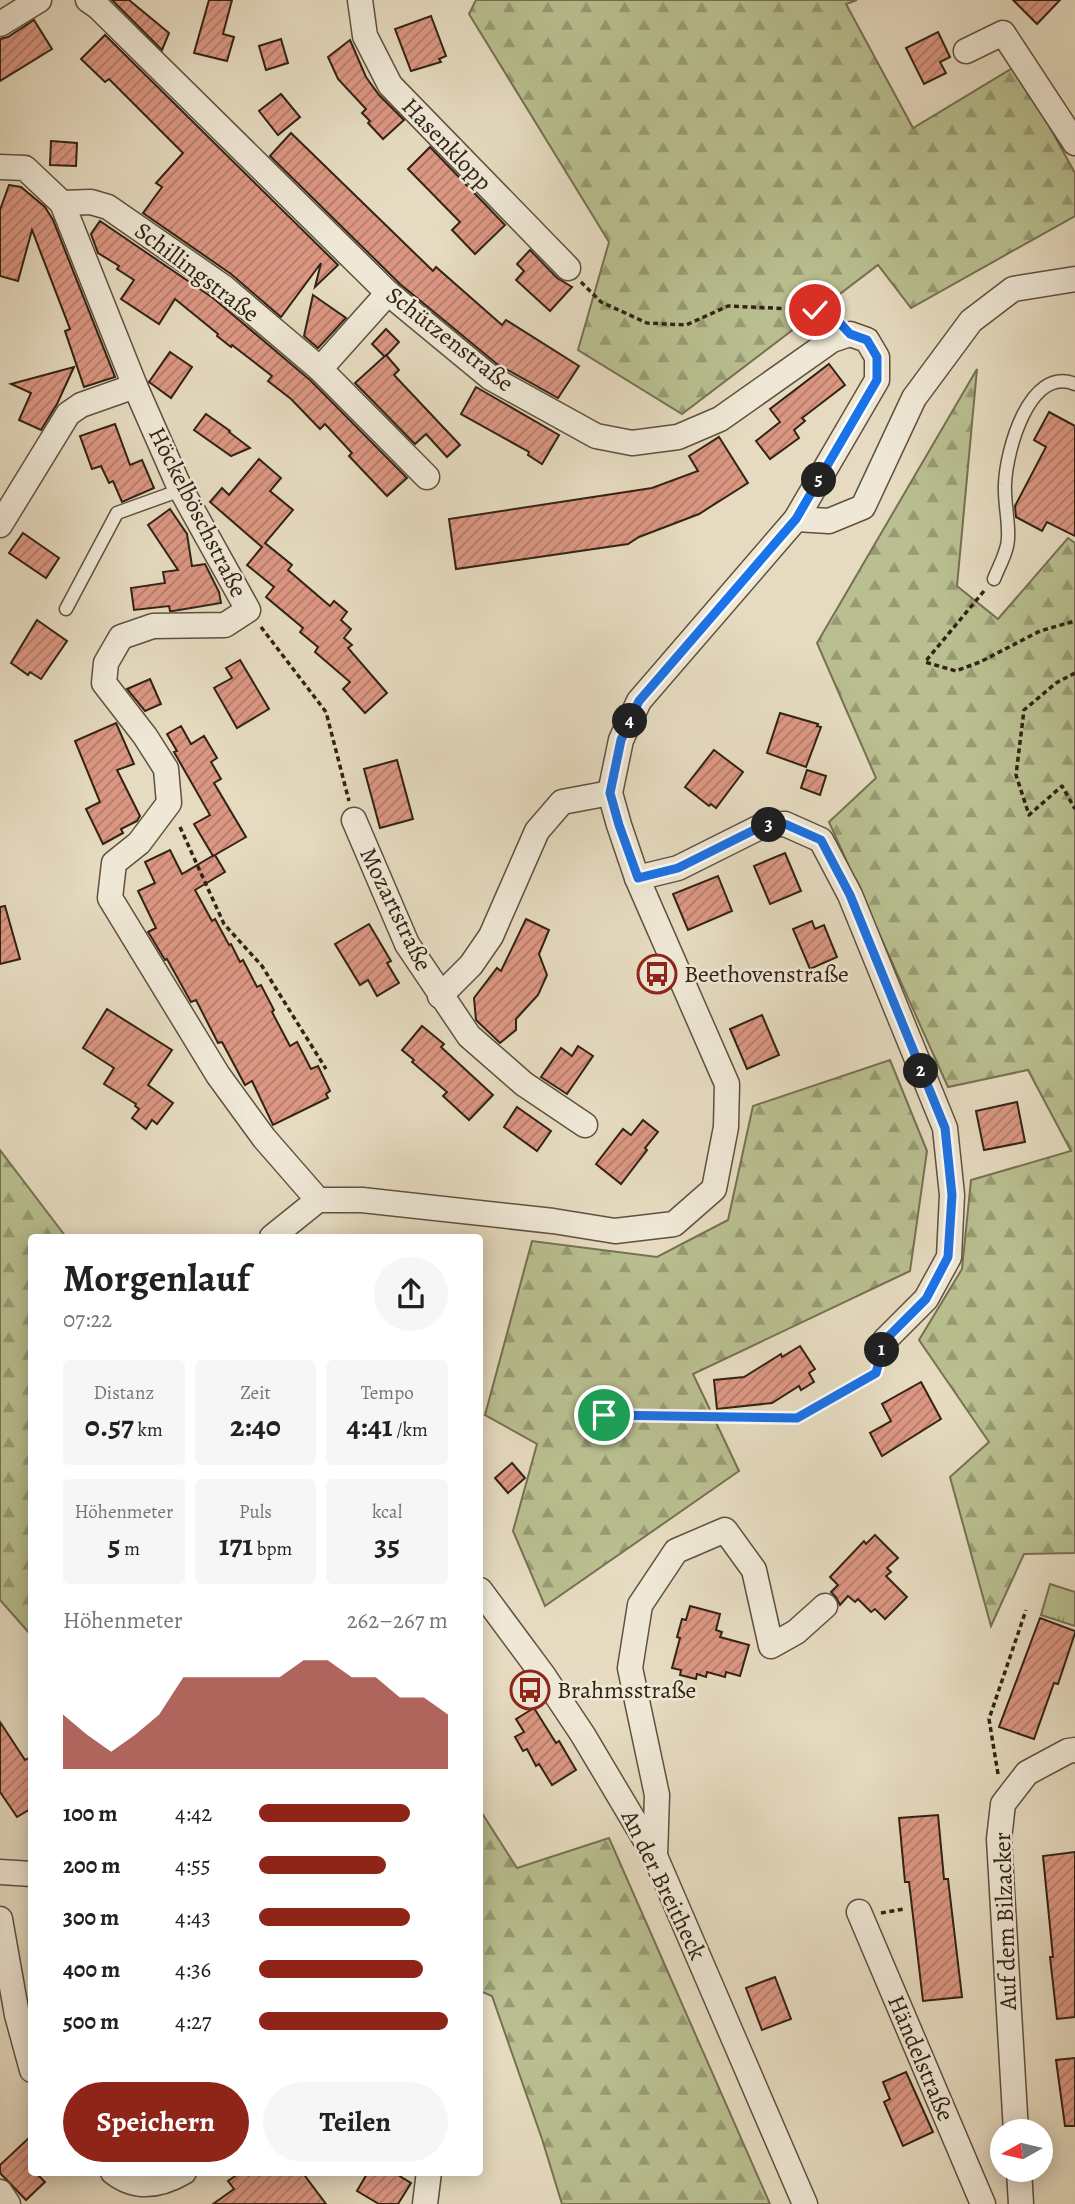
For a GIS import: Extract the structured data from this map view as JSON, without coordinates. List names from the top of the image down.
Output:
{
  "streets": {
    "street": [
      "Hasenklopp",
      "Schillingstraße",
      "Schützenstraße",
      "Höckelböschstraße",
      "Mozartstraße",
      "An der Breitheck",
      "Auf dem Bilzacker",
      "Händelstraße"
    ]
  },
  "crossings": [
    ["Schillingstraße", "Höckelböschstraße"]
  ],
  "places": {
    "bus stop": ["Beethovenstraße", "Brahmsstraße"]
  },
  "north": "left",
  "page": {
    "pins": [
      "5",
      "4",
      "3",
      "2",
      "1"
    ],
    "heading": ["Morgenlauf", "07:22"],
    "stats": [
      ["Distanz", "0.57 km"],
      ["Zeit", "2:40"],
      ["Tempo", "4:41 /km"],
      ["Höhenmeter", "5 m"],
      ["Puls", "171 bpm"],
      ["kcal", "35"]
    ],
    "chart": ["Höhenmeter", "262–267 m"],
    "list": [
      {
        "name": "100 m",
        "note": "4:42"
      },
      {
        "name": "200 m",
        "note": "4:55"
      },
      {
        "name": "300 m",
        "note": "4:43"
      },
      {
        "name": "400 m",
        "note": "4:36"
      },
      {
        "name": "500 m",
        "note": "4:27"
      }
    ],
    "buttons": ["Speichern", "Teilen"]
  }
}
